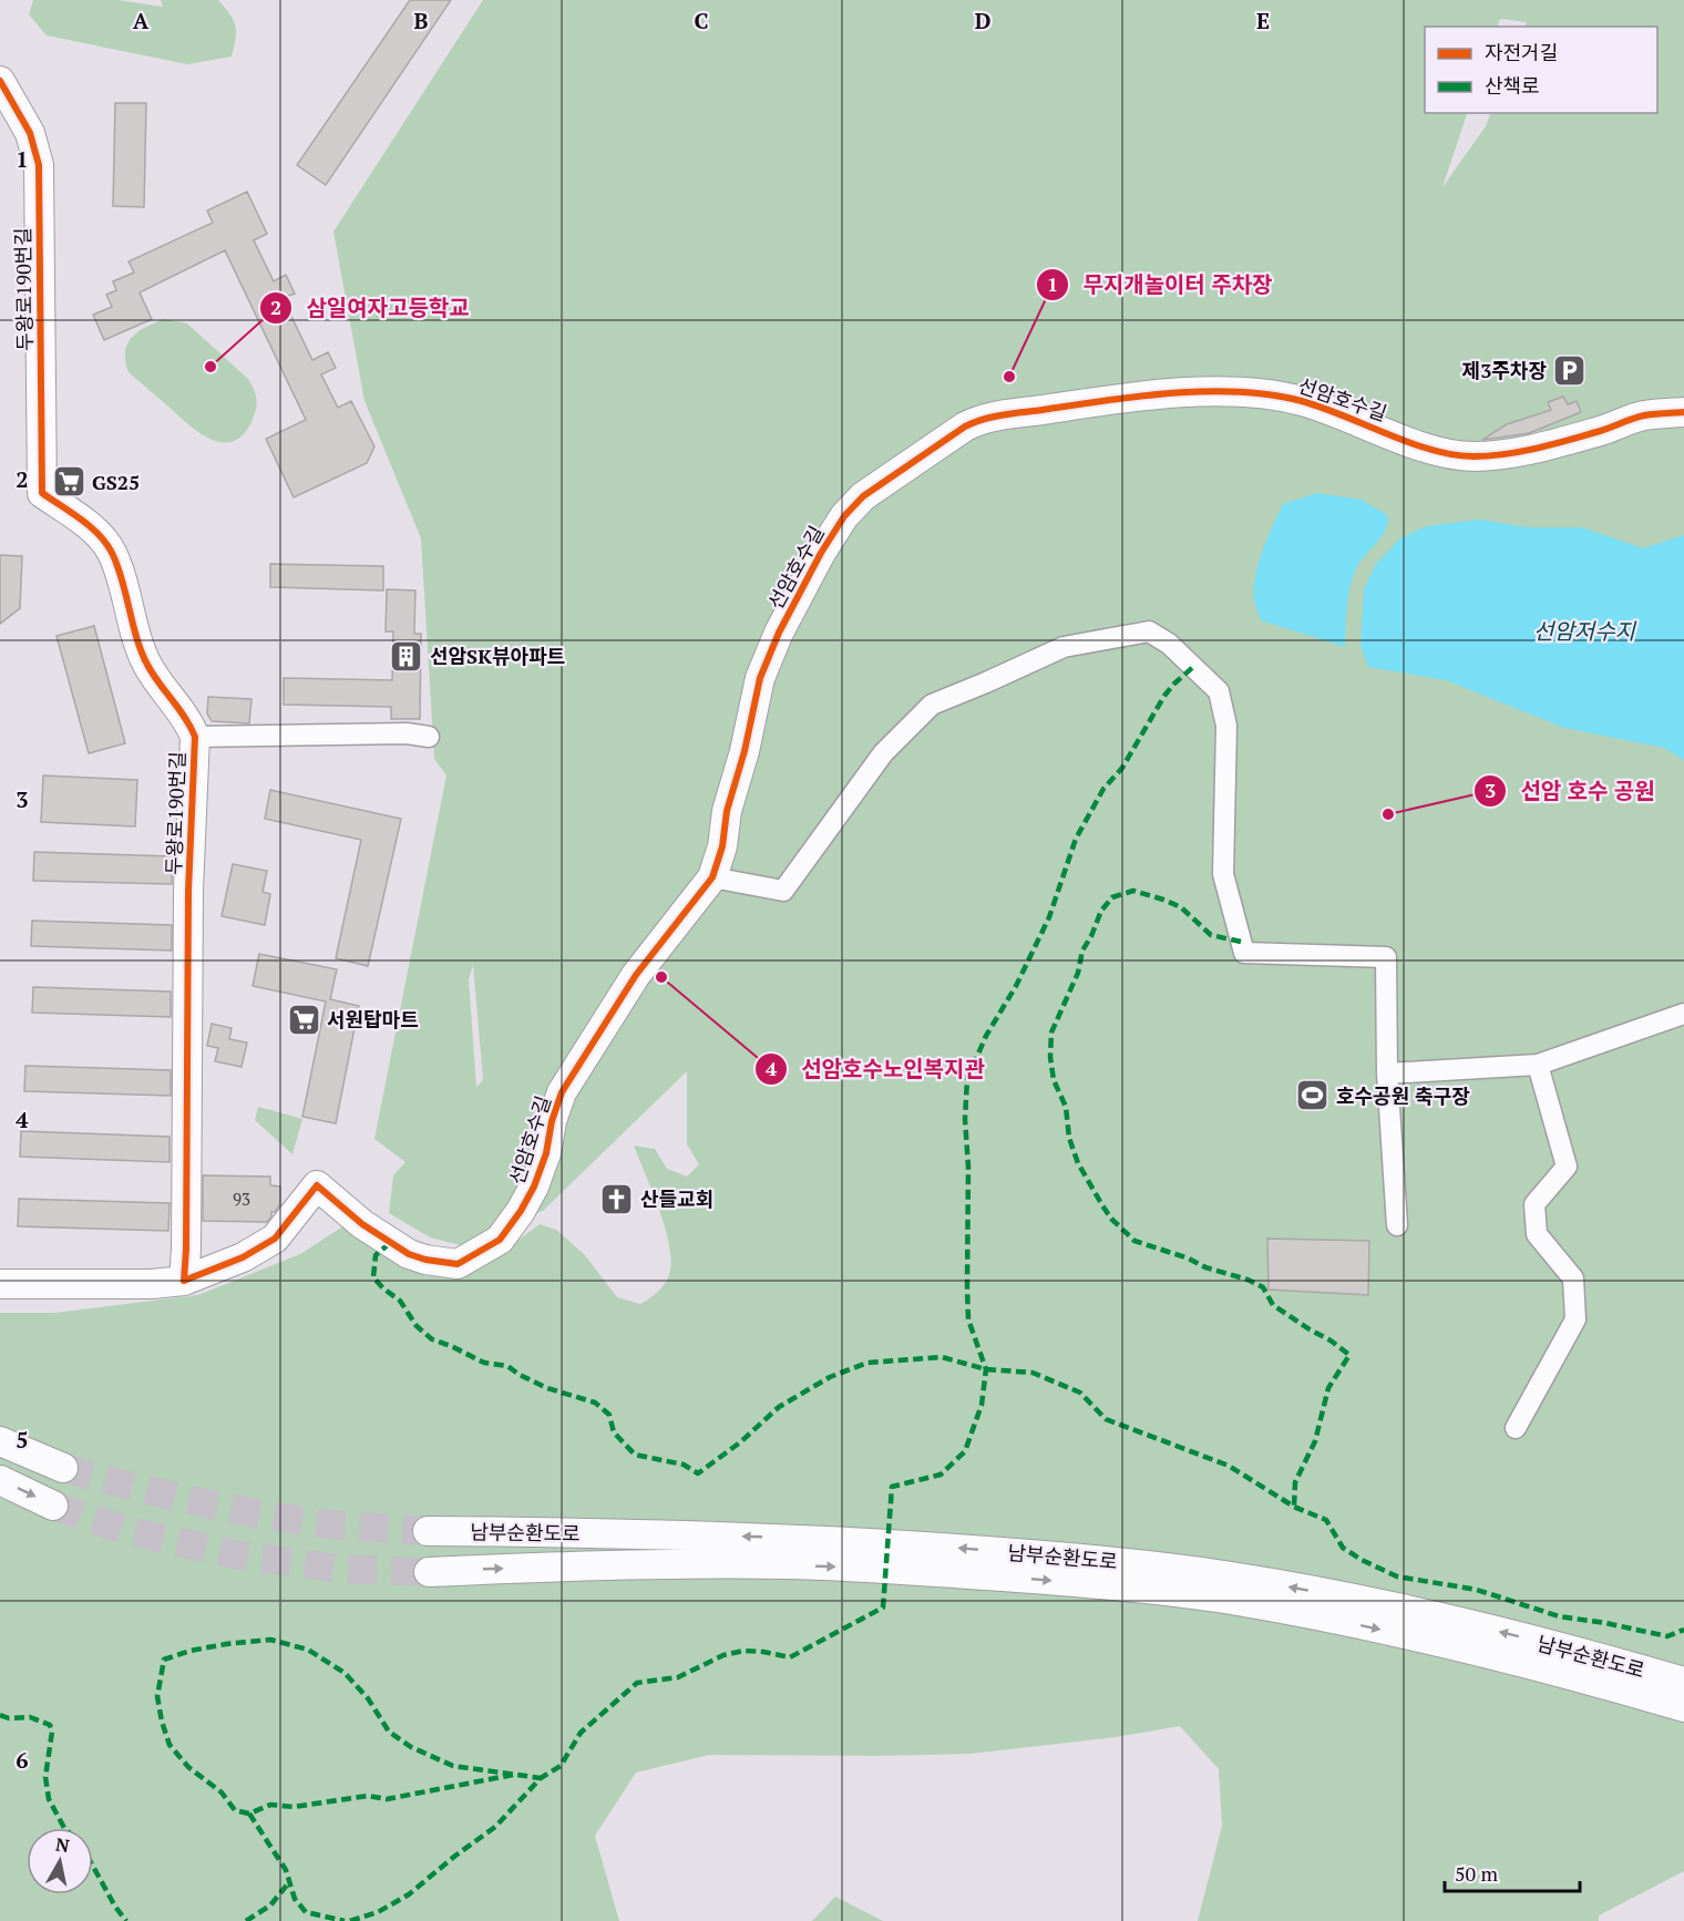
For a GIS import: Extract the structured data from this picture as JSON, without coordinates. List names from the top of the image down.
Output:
{
  "streets": {
    "street": ["두왕로190번길", "선암호수길", "남부순환도로"]
  },
  "crossings": [
    ["두왕로190번길", "선암호수길"]
  ],
  "water": ["선암저수지"],
  "places": {
    "other": [
      "삼일여자고등학교",
      "무지개놀이터 주차장",
      "선암 호수 공원",
      "선암호수노인복지관"
    ],
    "parking": ["제3주차장"],
    "supermarket": ["GS25", "서원탑마트"],
    "building": ["선암SK뷰아파트"],
    "sports": ["호수공원 축구장"],
    "church": ["산들교회"]
  },
  "house_numbers": ["93"],
  "legend": ["자전거길", "산책로"],
  "scale_bar": "50 m",
  "north": "top",
  "grid": {
    "columns": [
      "A",
      "B",
      "C",
      "D",
      "E"
    ],
    "rows": [
      "1",
      "2",
      "3",
      "4",
      "5",
      "6"
    ]
  }
}
